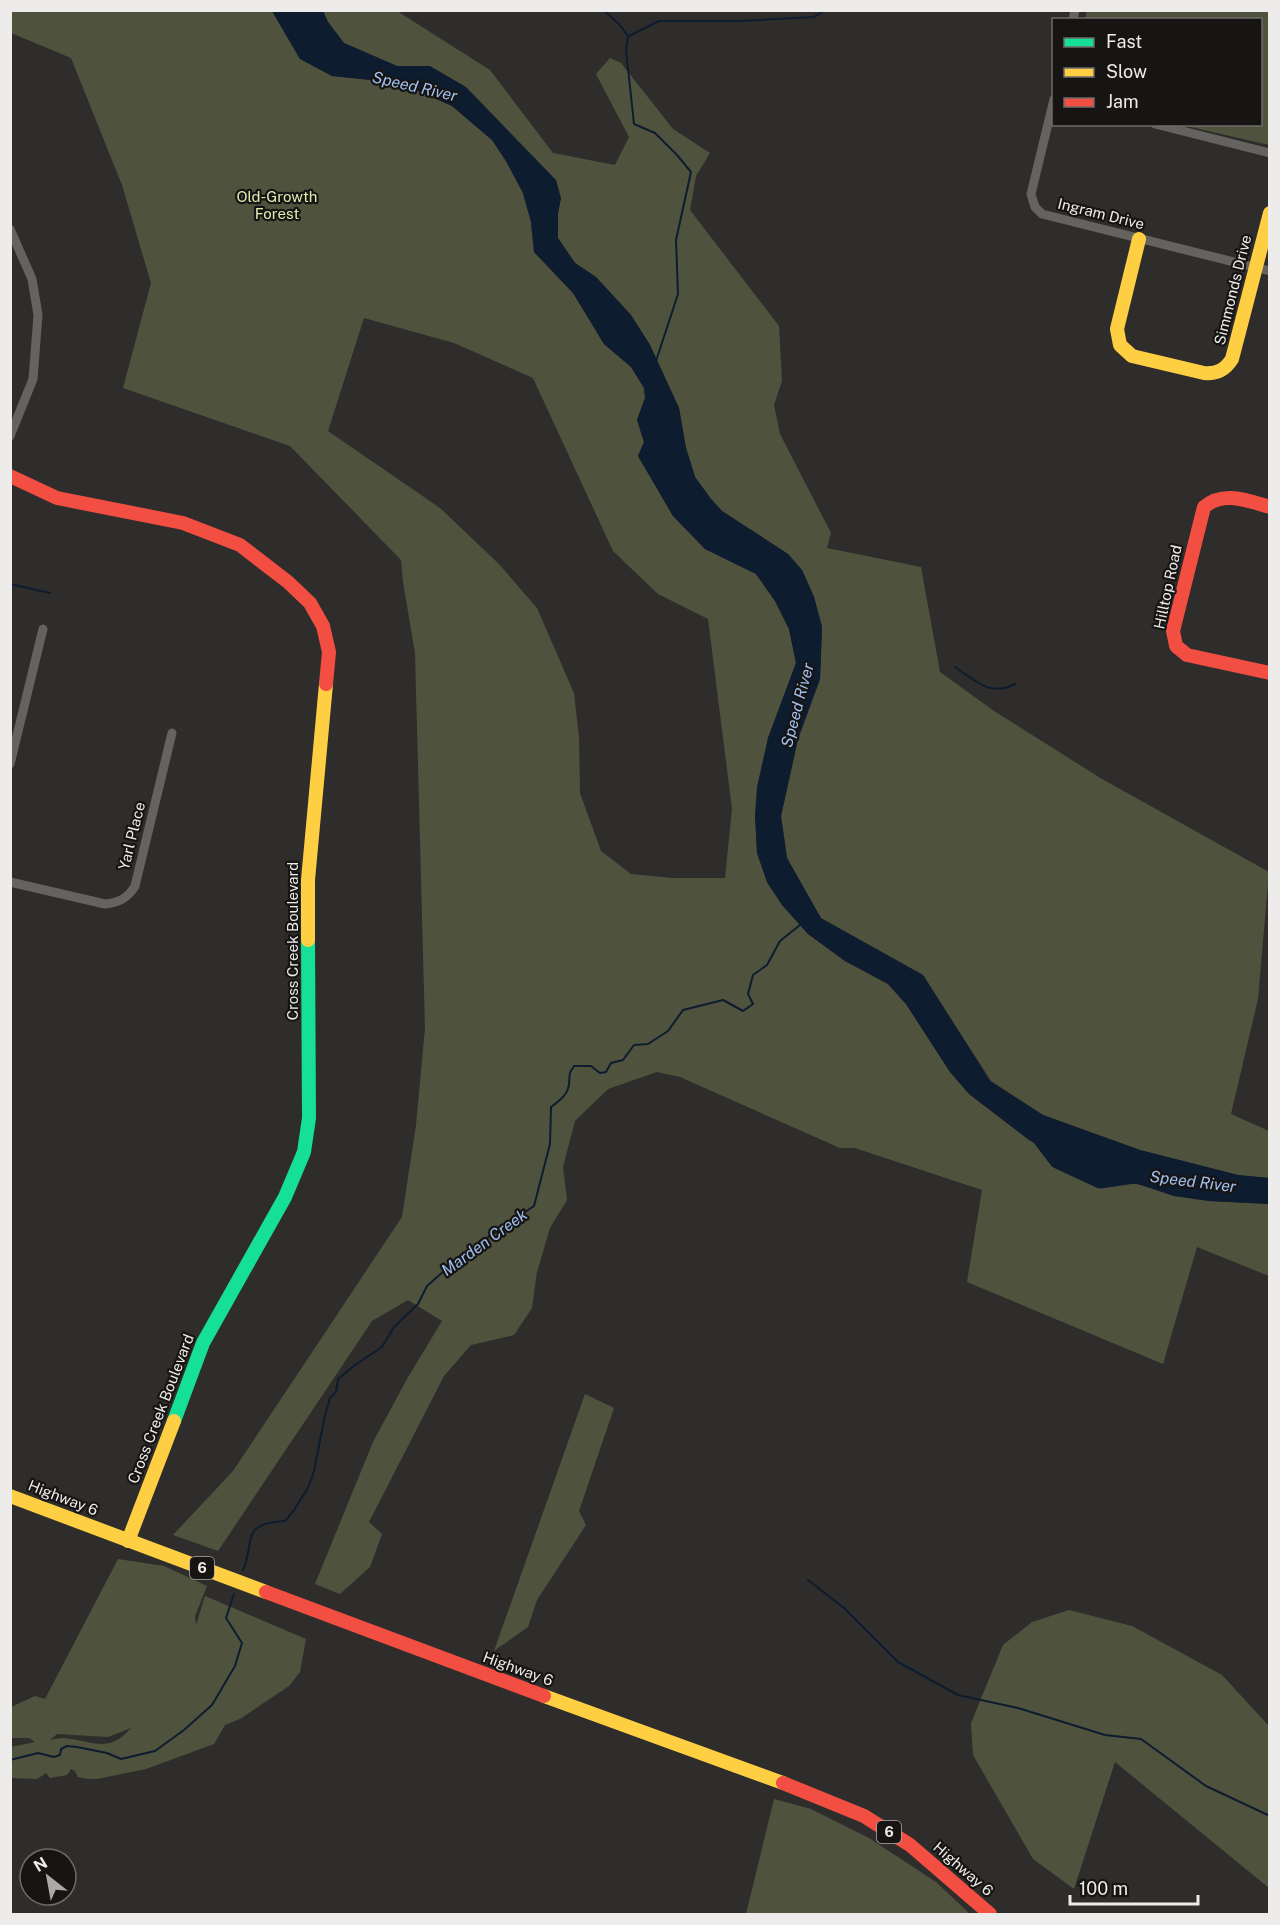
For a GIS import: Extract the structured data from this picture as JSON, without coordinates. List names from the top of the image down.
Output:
{
  "streets": {
    "street": [
      "Ingram Drive",
      "Simmonds Drive",
      "Hilltop Road",
      "Yarl Place",
      "Cross Creek Boulevard",
      "Highway 6",
      "6"
    ]
  },
  "crossings": [
    ["Ingram Drive", "Simmonds Drive"],
    ["Cross Creek Boulevard", "Highway 6"]
  ],
  "water": ["Speed River", "Marden Creek"],
  "parks": ["Old-Growth Forest"],
  "legend": ["Fast", "Slow", "Jam"],
  "scale_bar": "100 m",
  "north": "top left"
}
